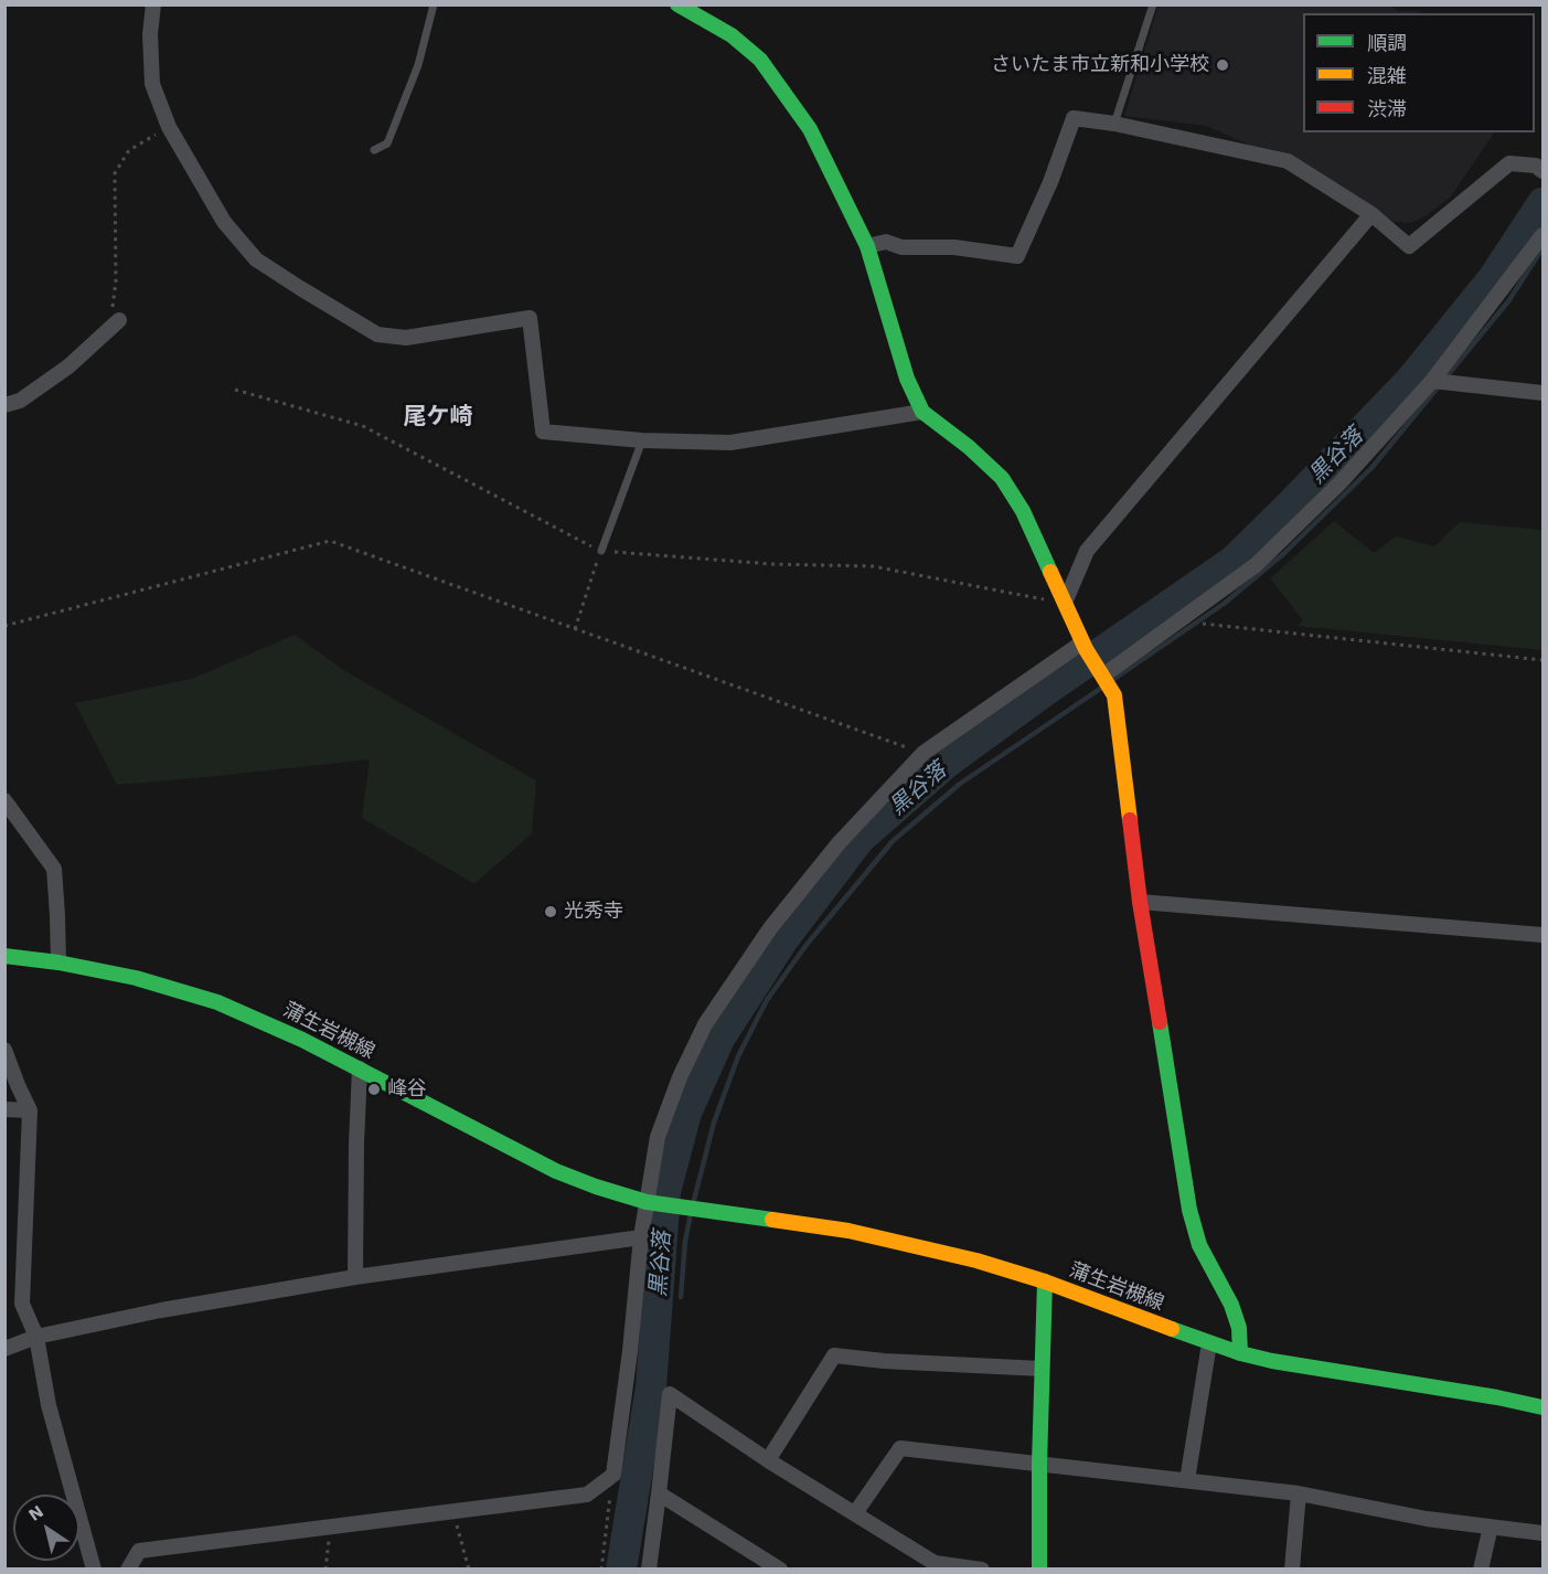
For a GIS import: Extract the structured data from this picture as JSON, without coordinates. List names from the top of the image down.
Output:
{
  "streets": {
    "street": ["蒲生岩槻線"]
  },
  "districts": ["尾ケ崎"],
  "water": ["黒谷落"],
  "places": ["さいたま市立新和小学校", "光秀寺", "峰谷"],
  "legend": ["順調", "混雑", "渋滞"],
  "north": "top left"
}
